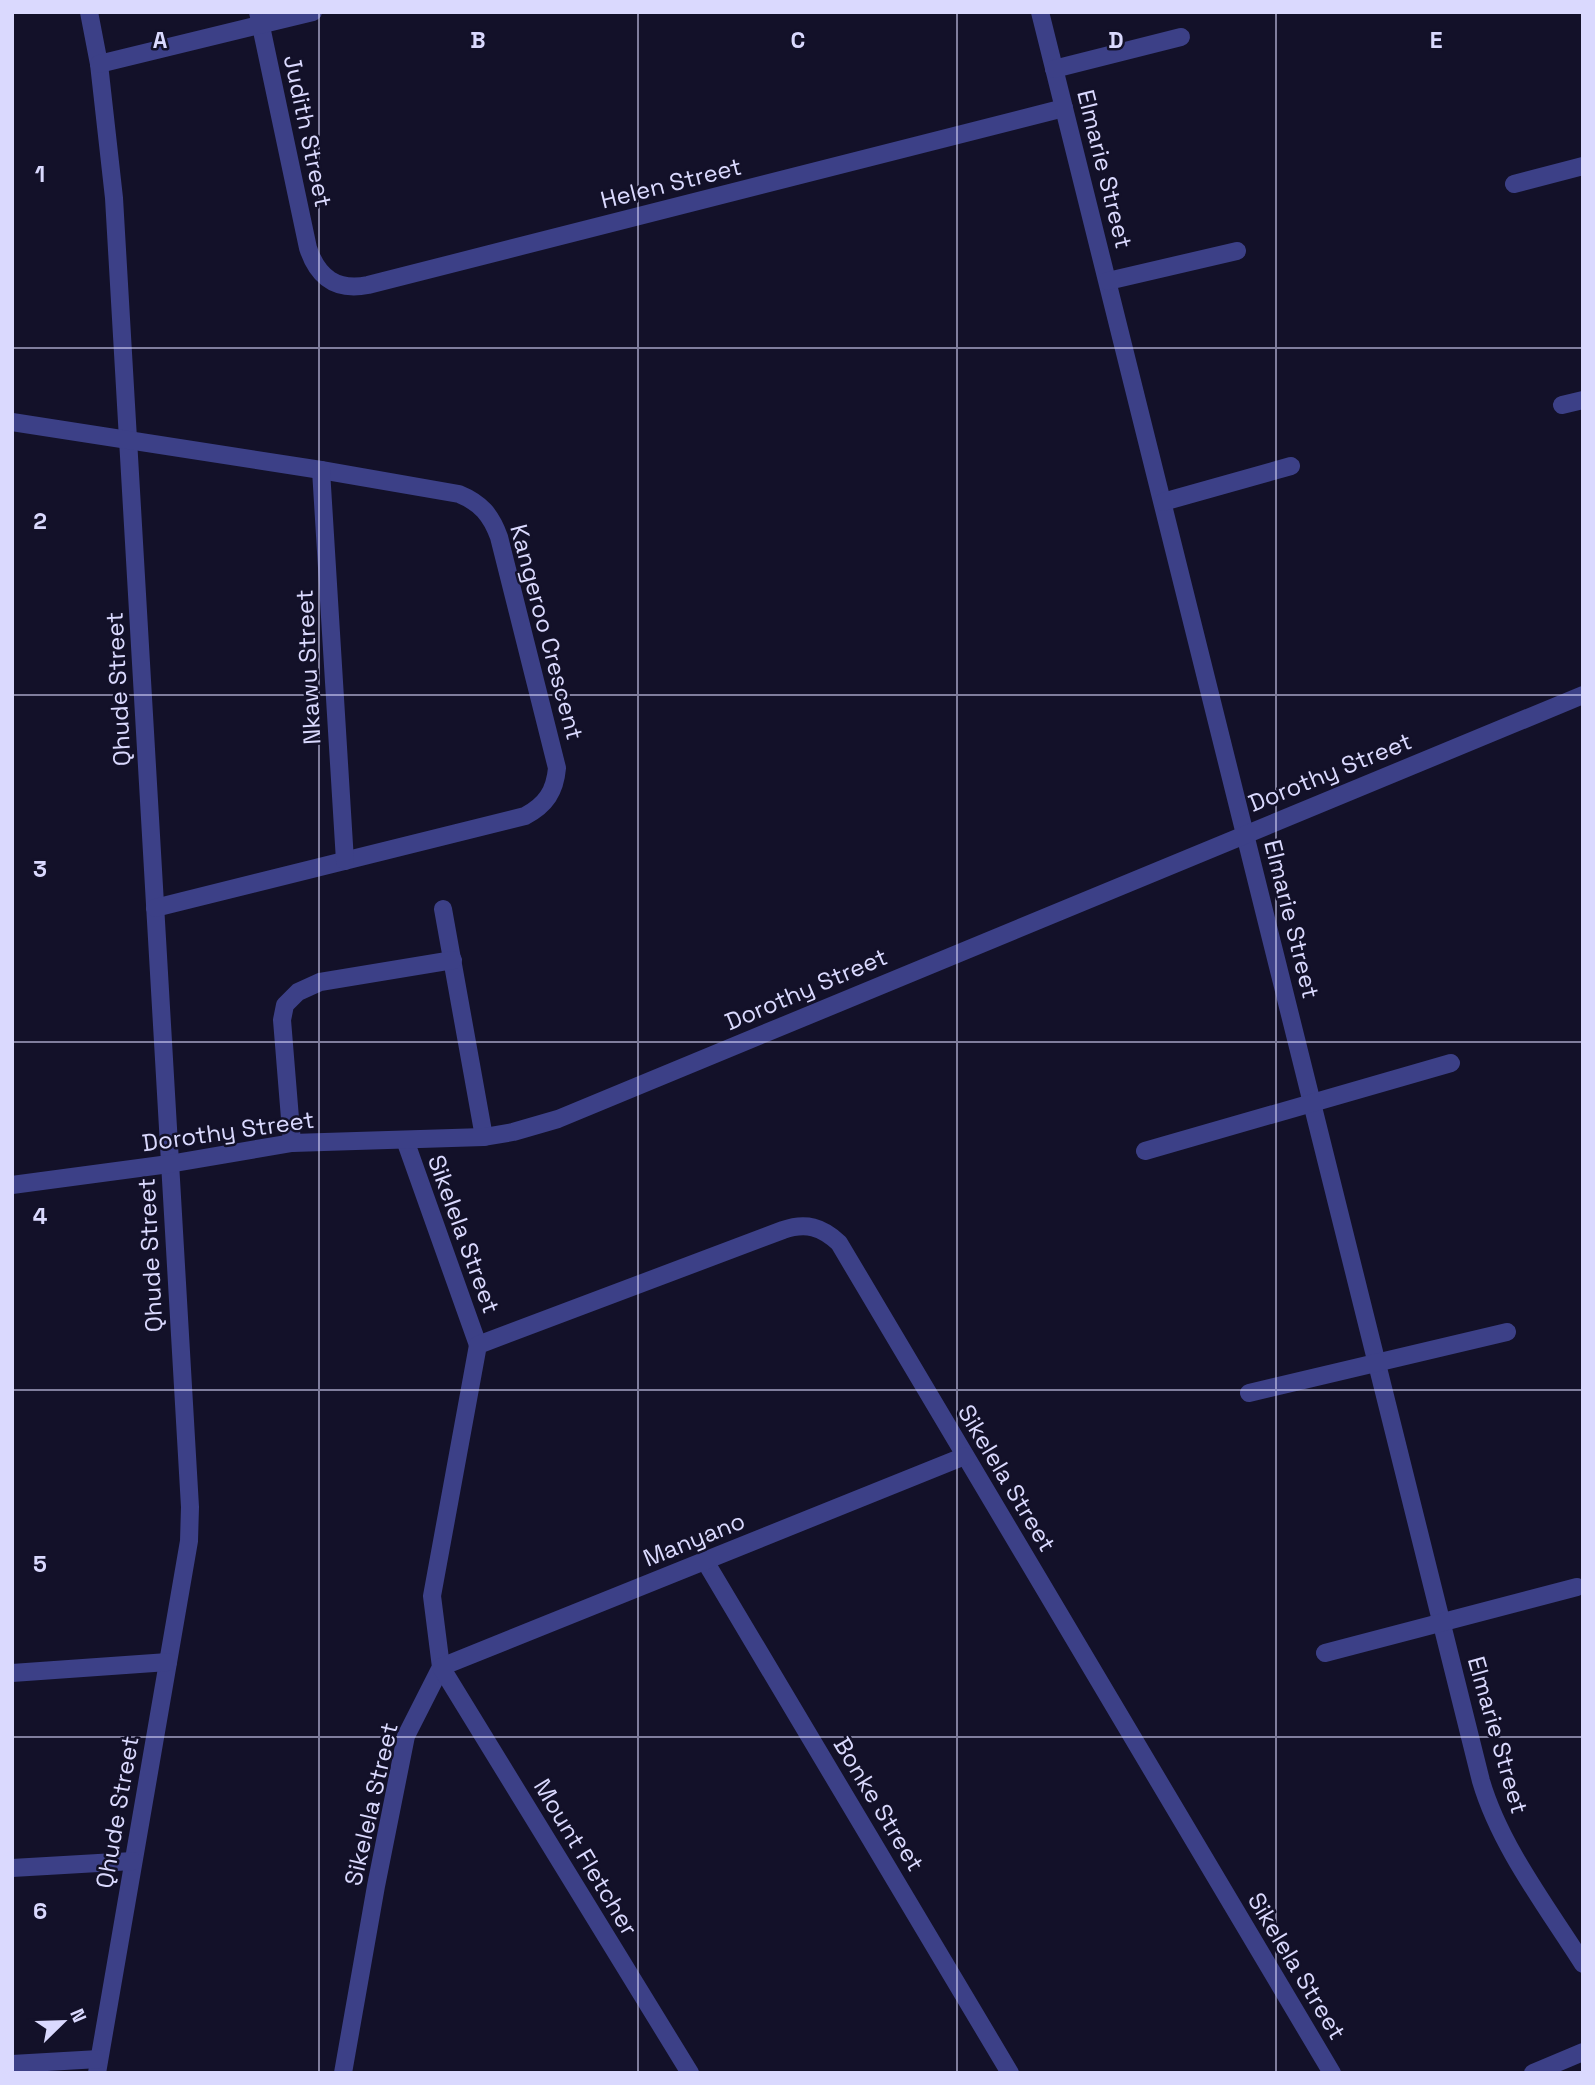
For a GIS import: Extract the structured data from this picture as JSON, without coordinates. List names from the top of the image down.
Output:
{
  "streets": {
    "street": [
      "Judith Street",
      "Elmarie Street",
      "Helen Street",
      "Kangeroo Crescent",
      "Nkawu Street",
      "Qhude Street",
      "Dorothy Street",
      "Sikelela Street",
      "Manyano",
      "Bonke Street",
      "Mount Fletcher"
    ]
  },
  "crossings": [
    ["Judith Street", "Helen Street"],
    ["Elmarie Street", "Helen Street"],
    ["Elmarie Street", "Dorothy Street"],
    ["Kangeroo Crescent", "Nkawu Street"],
    ["Kangeroo Crescent", "Qhude Street"],
    ["Qhude Street", "Dorothy Street"],
    ["Dorothy Street", "Sikelela Street"],
    ["Sikelela Street", "Manyano"],
    ["Sikelela Street", "Mount Fletcher"],
    ["Manyano", "Bonke Street"],
    ["Manyano", "Mount Fletcher"]
  ],
  "north": "top right",
  "grid": {
    "columns": [
      "A",
      "B",
      "C",
      "D",
      "E"
    ],
    "rows": [
      "1",
      "2",
      "3",
      "4",
      "5",
      "6"
    ]
  }
}
